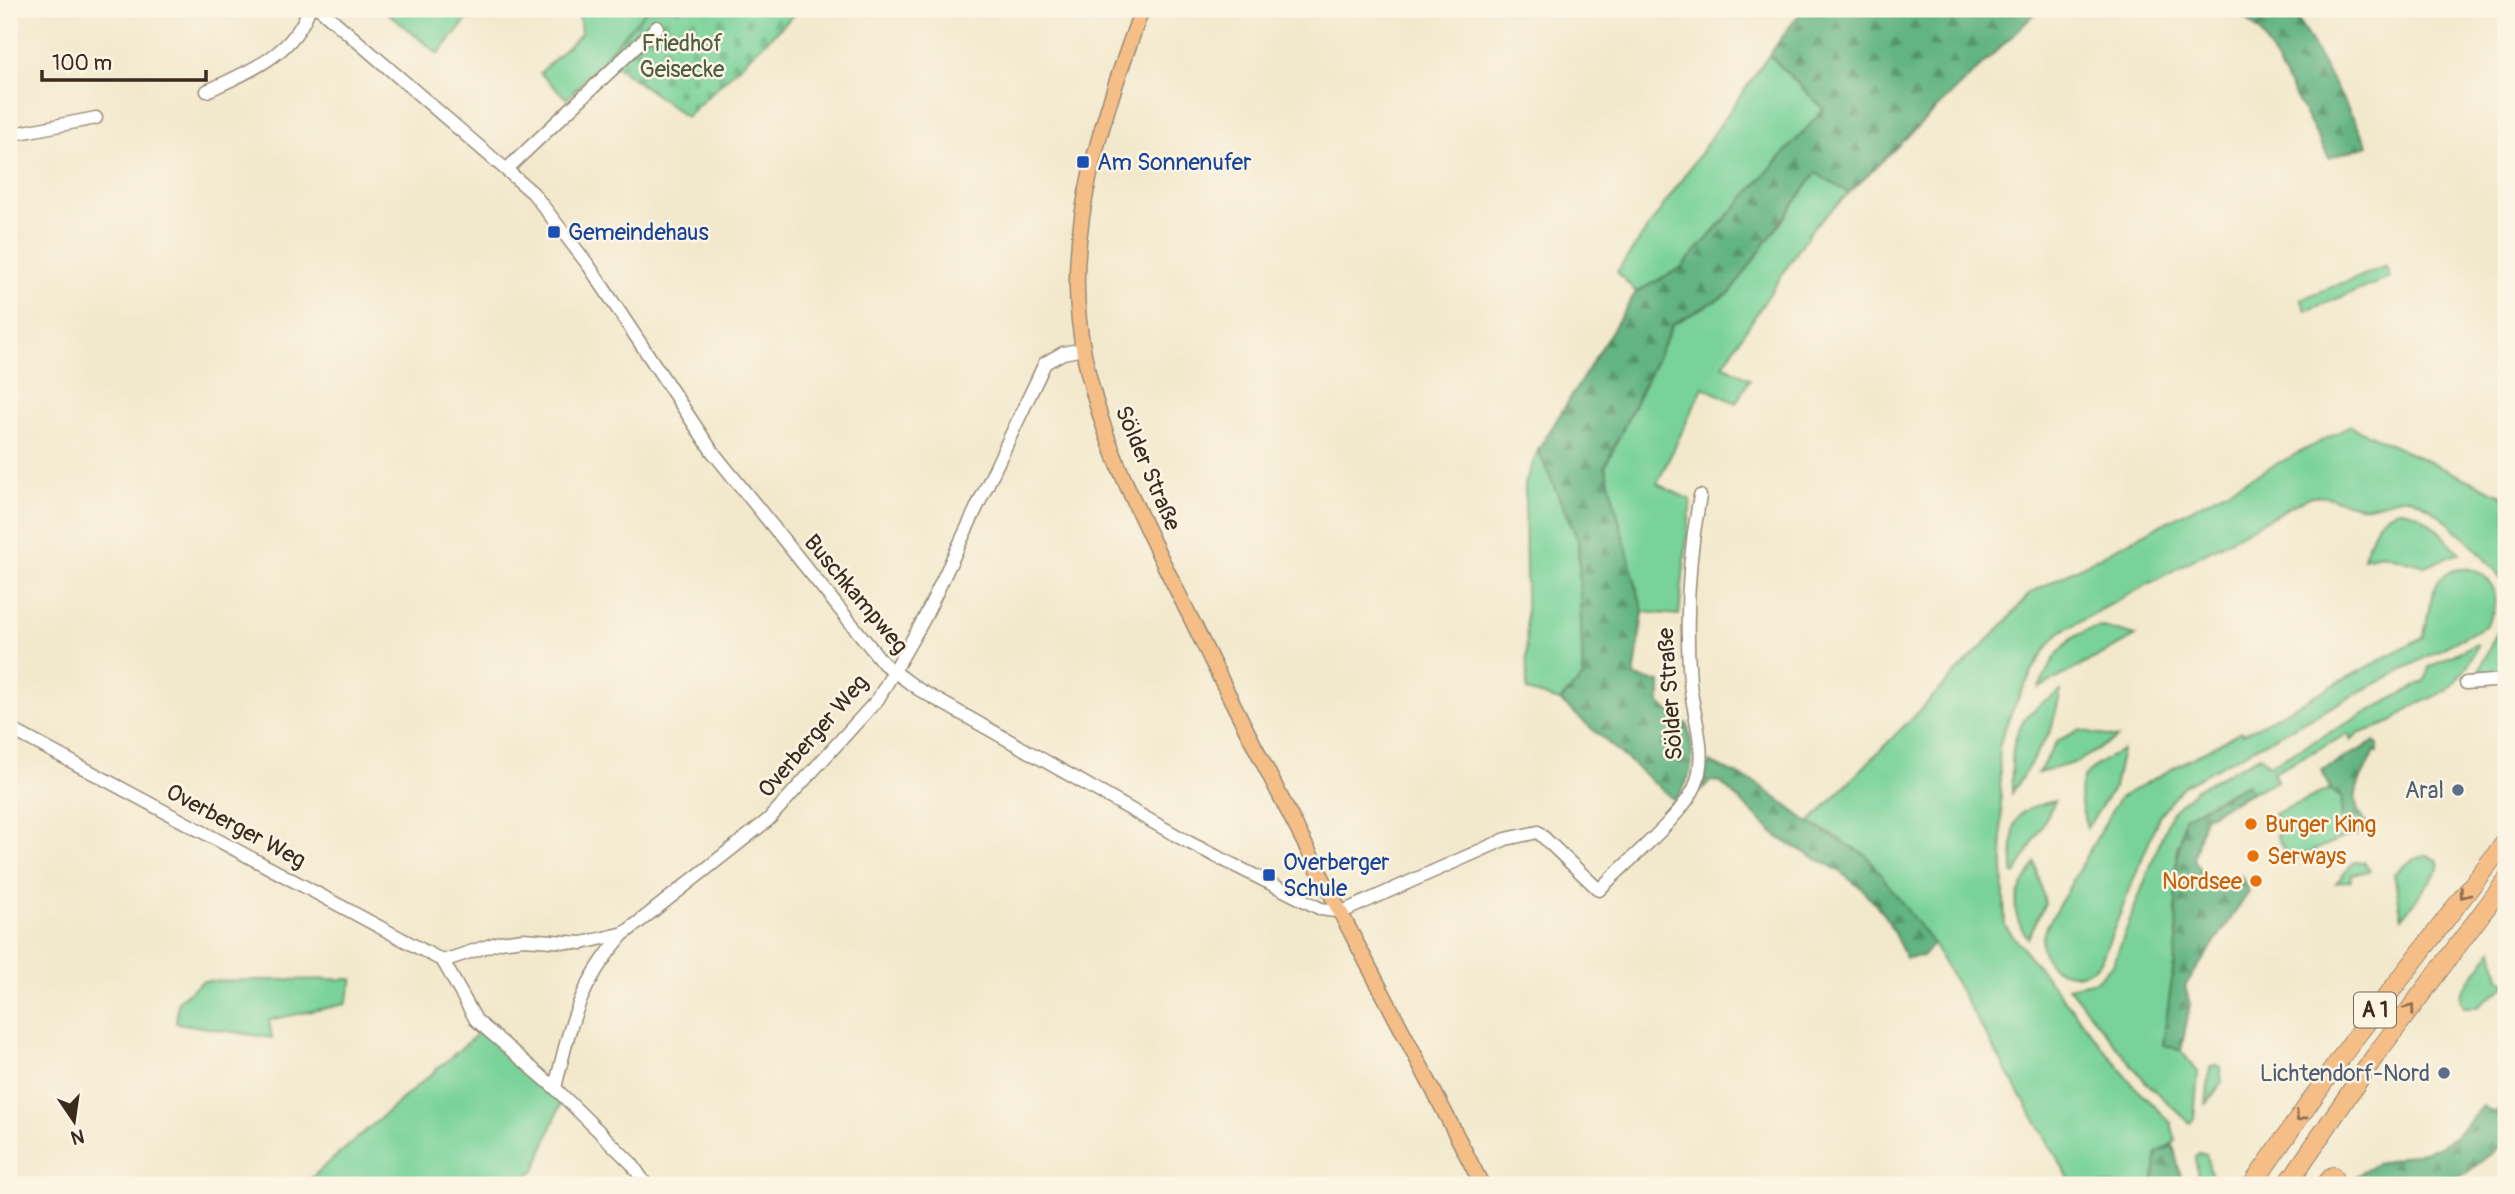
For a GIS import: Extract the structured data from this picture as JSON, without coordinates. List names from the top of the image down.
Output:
{
  "streets": {
    "highway": ["A 1"],
    "main road": ["Sölder Straße"],
    "street": ["Buschkampweg", "Overberger Weg"]
  },
  "crossings": [
    ["Sölder Straße", "Buschkampweg"],
    ["Sölder Straße", "Overberger Weg"],
    ["Buschkampweg", "Overberger Weg"]
  ],
  "parks": ["Friedhof Geisecke"],
  "places": {
    "transit": ["Am Sonnenufer", "Gemeindehaus", "Overberger Schule"],
    "other": [
      "Aral",
      "Burger King",
      "Serways",
      "Nordsee",
      "Lichtendorf-Nord"
    ]
  },
  "scale_bar": "100 m",
  "north": "bottom"
}
